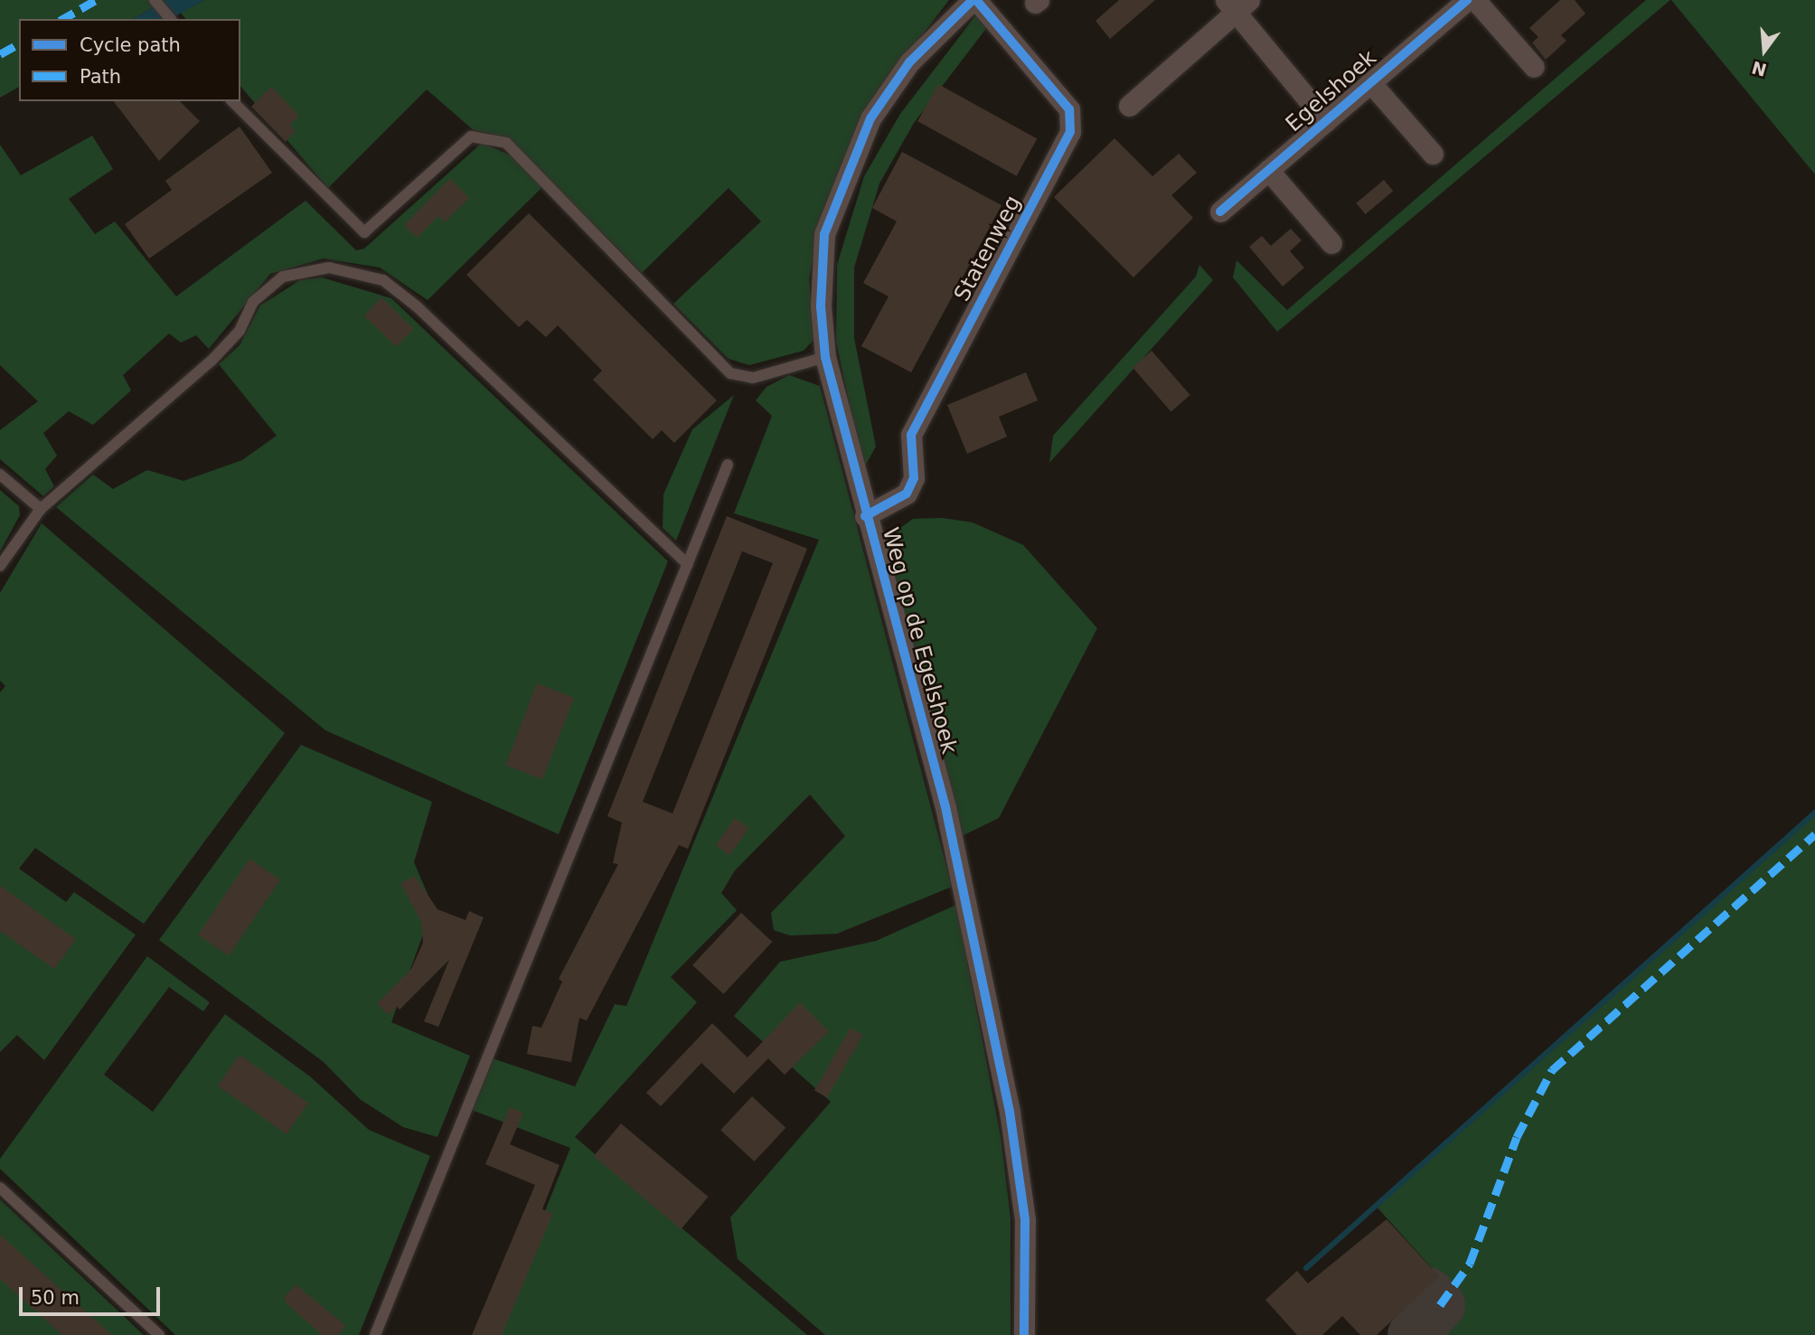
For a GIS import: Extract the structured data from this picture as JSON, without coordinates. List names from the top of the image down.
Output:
{
  "streets": {
    "street": ["Egelshoek", "Statenweg", "Weg op de Egelshoek"]
  },
  "crossings": [
    ["Statenweg", "Weg op de Egelshoek"]
  ],
  "legend": ["Cycle path", "Path"],
  "scale_bar": "50 m",
  "north": "bottom"
}
